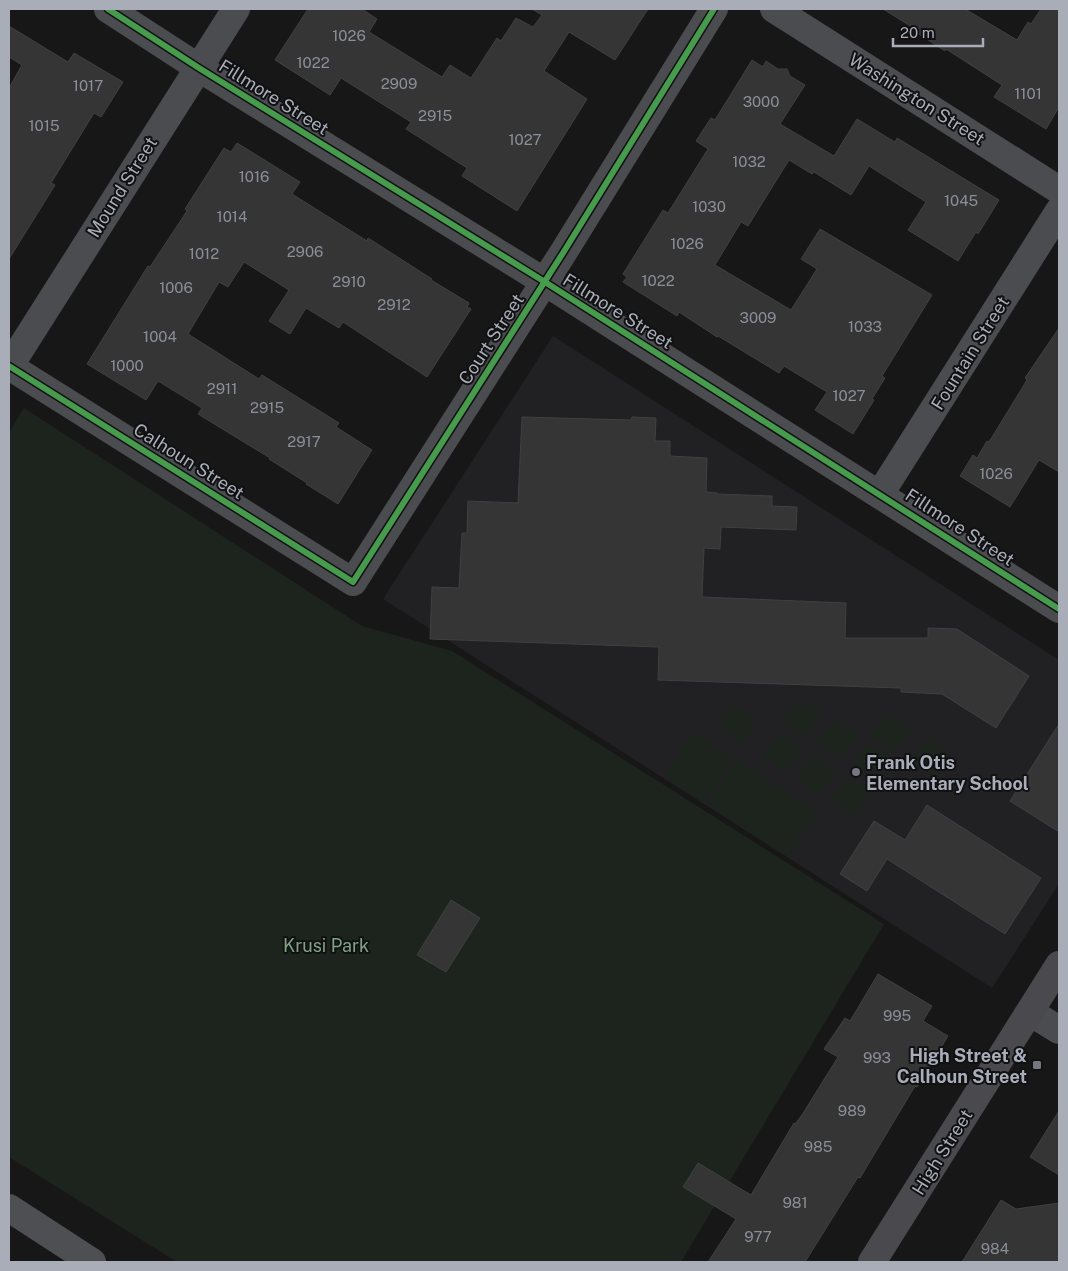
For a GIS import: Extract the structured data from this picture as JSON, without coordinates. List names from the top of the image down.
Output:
{
  "streets": {
    "main road": ["High Street"],
    "street": [
      "Fillmore Street",
      "Washington Street",
      "Mound Street",
      "Court Street",
      "Fountain Street",
      "Calhoun Street"
    ]
  },
  "crossings": [
    ["Fillmore Street", "Mound Street"],
    ["Fillmore Street", "Court Street"],
    ["Fillmore Street", "Fountain Street"],
    ["Mound Street", "Calhoun Street"],
    ["Court Street", "Calhoun Street"]
  ],
  "parks": ["Krusi Park"],
  "places": {
    "other": ["Frank Otis Elementary School"],
    "transit": ["High Street & Calhoun Street"]
  },
  "house_numbers": [
    "1026",
    "1022",
    "2909",
    "1017",
    "1101",
    "3000",
    "2915",
    "1015",
    "1027",
    "1032",
    "1016",
    "1045",
    "1030",
    "1014",
    "1026",
    "2906",
    "1012",
    "1022",
    "2910",
    "1006",
    "2912",
    "3009",
    "1033",
    "1004",
    "1000",
    "2911",
    "1027",
    "2915",
    "2917",
    "1026",
    "995",
    "993",
    "989",
    "985",
    "981",
    "977",
    "984"
  ],
  "scale_bar": "20 m"
}
